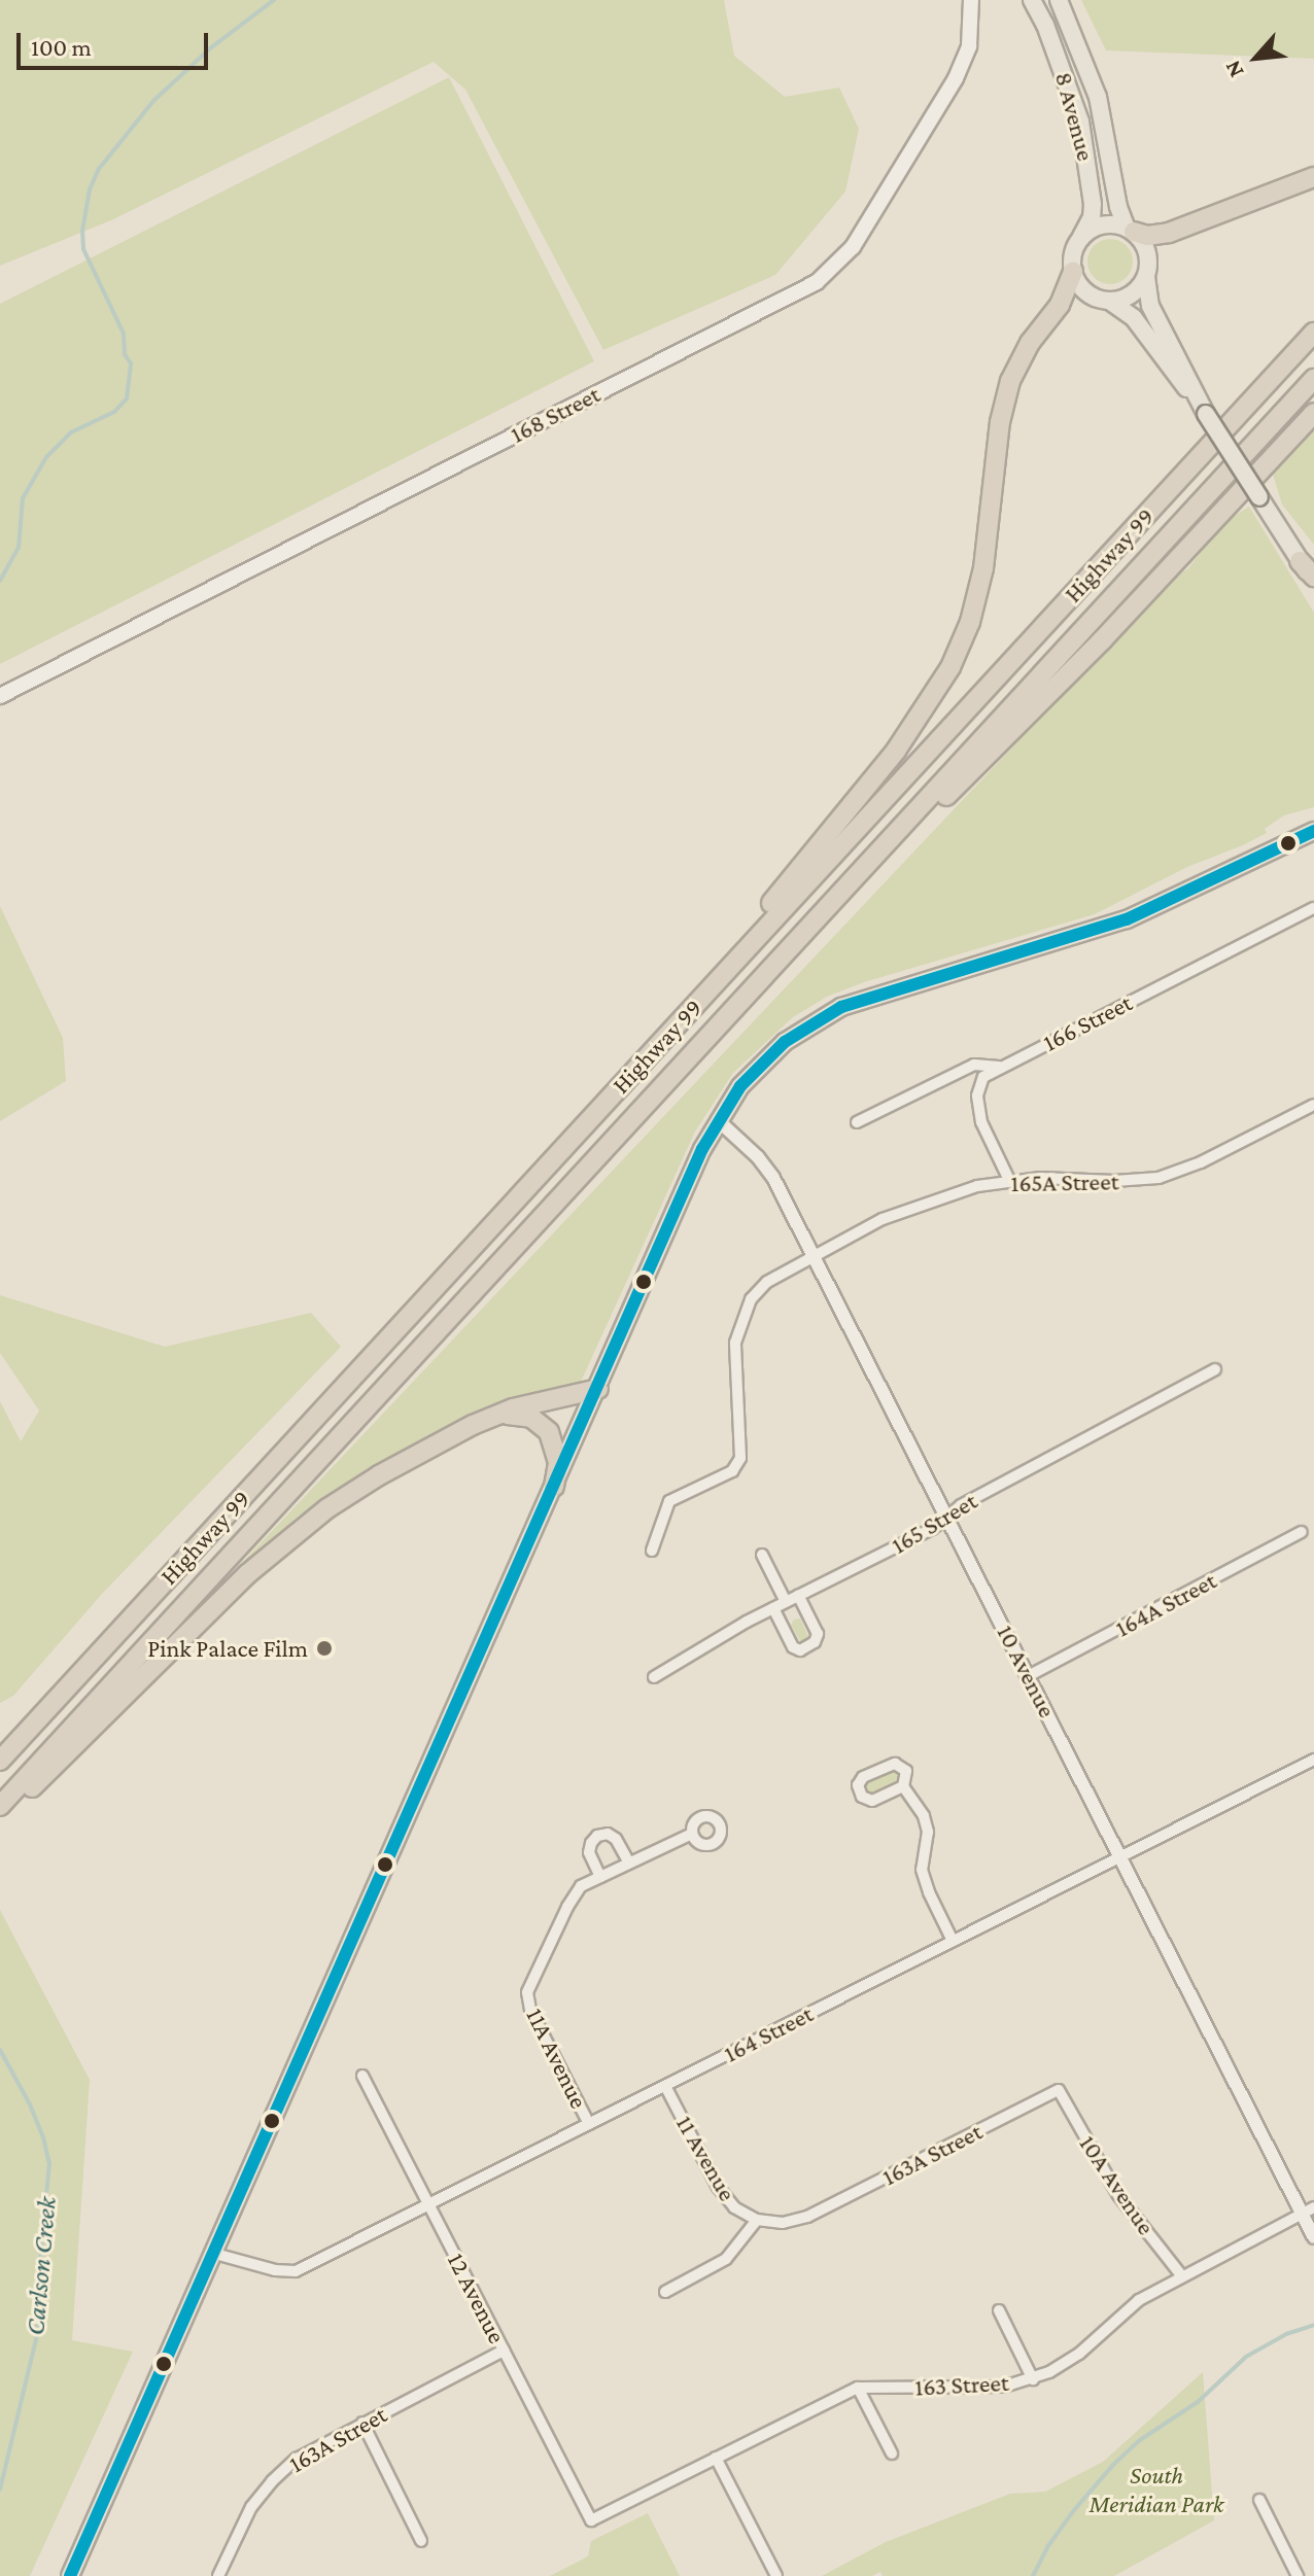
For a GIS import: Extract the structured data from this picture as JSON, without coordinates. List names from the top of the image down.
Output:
{
  "streets": {
    "highway": ["Highway 99"],
    "main road": ["8 Avenue", "168 Street"],
    "street": [
      "166 Street",
      "165A Street",
      "165 Street",
      "164A Street",
      "10 Avenue",
      "164 Street",
      "11A Avenue",
      "163A Street",
      "11 Avenue",
      "10A Avenue",
      "12 Avenue",
      "163 Street"
    ]
  },
  "crossings": [
    ["165A Street", "10 Avenue"],
    ["165 Street", "10 Avenue"],
    ["164A Street", "10 Avenue"],
    ["10 Avenue", "164 Street"],
    ["10 Avenue", "163 Street"],
    ["164 Street", "11A Avenue"],
    ["164 Street", "11 Avenue"],
    ["164 Street", "12 Avenue"],
    ["163A Street", "11 Avenue"],
    ["163A Street", "10A Avenue"],
    ["163A Street", "12 Avenue"],
    ["10A Avenue", "163 Street"],
    ["12 Avenue", "163 Street"]
  ],
  "water": ["Carlson Creek"],
  "parks": ["South Meridian Park"],
  "places": ["Pink Palace Film"],
  "scale_bar": "100 m",
  "north": "bottom left"
}
